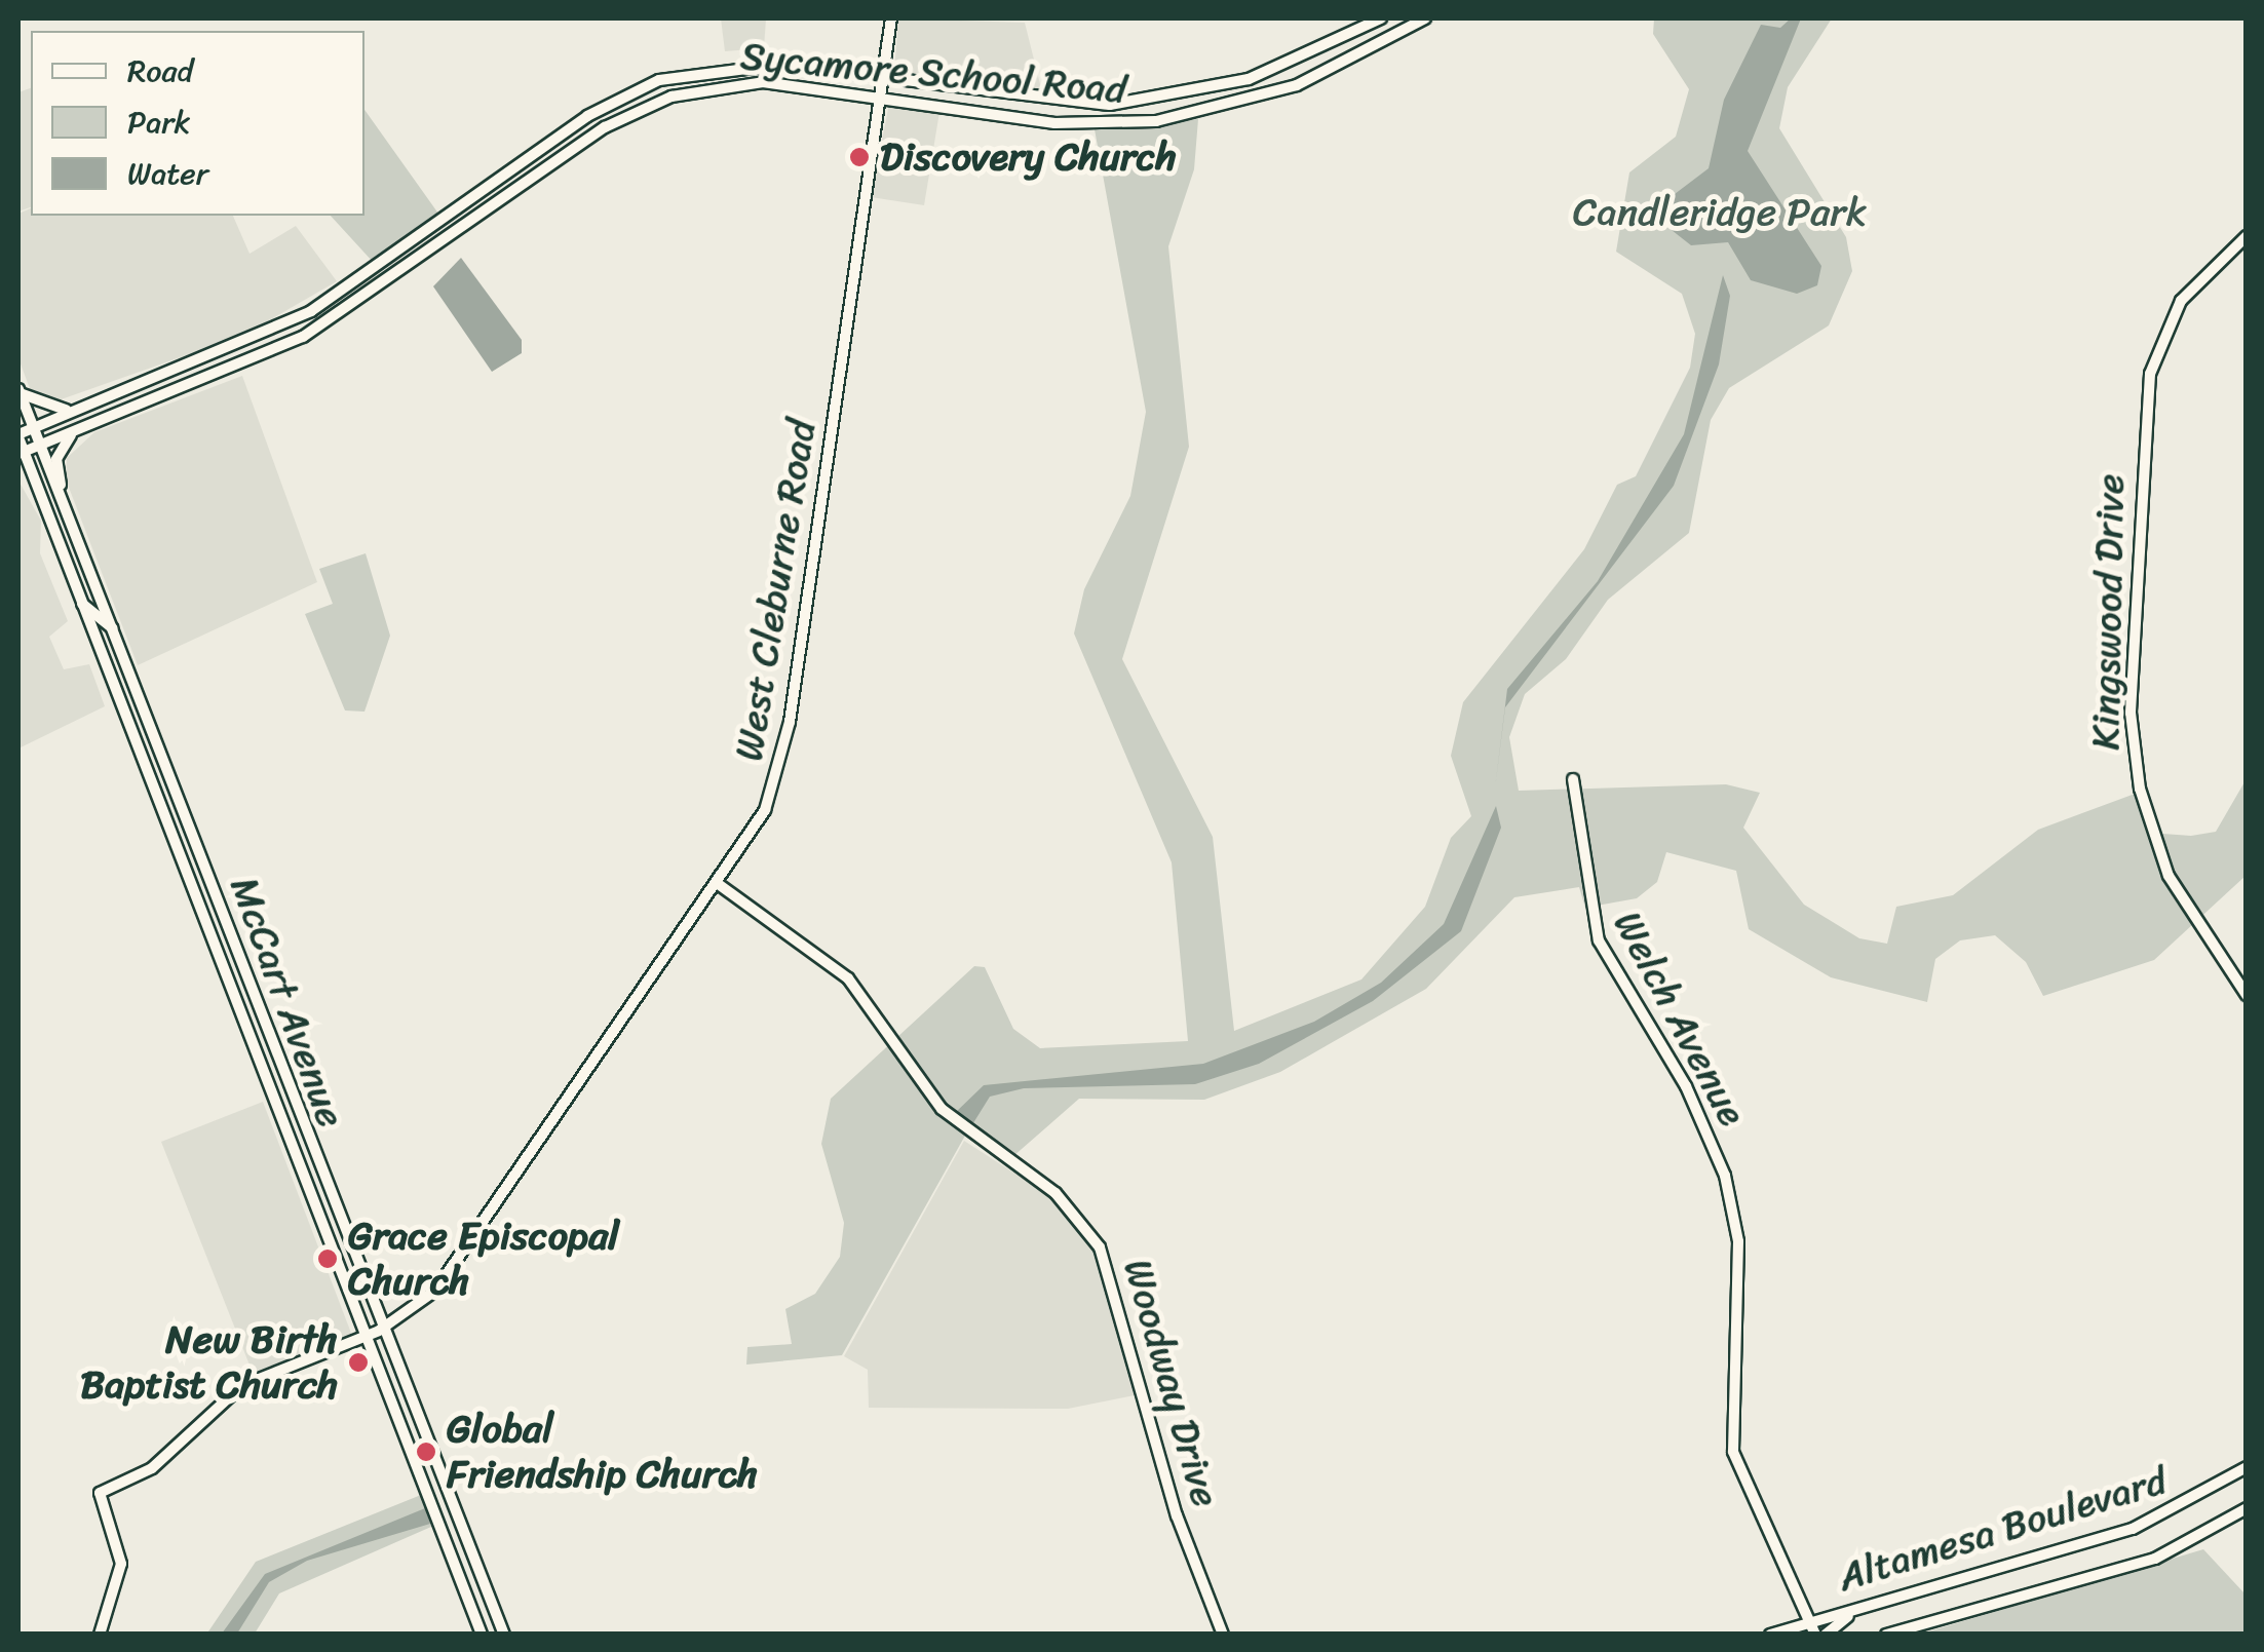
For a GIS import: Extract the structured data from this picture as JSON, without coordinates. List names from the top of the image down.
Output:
{
  "streets": {
    "main road": [
      "Sycamore School Road",
      "West Cleburne Road",
      "Kingswood Drive",
      "McCart Avenue",
      "Welch Avenue",
      "Woodway Drive",
      "Altamesa Boulevard"
    ]
  },
  "crossings": [
    ["Sycamore School Road", "West Cleburne Road"],
    ["Sycamore School Road", "McCart Avenue"],
    ["West Cleburne Road", "McCart Avenue"],
    ["West Cleburne Road", "Woodway Drive"],
    ["Welch Avenue", "Altamesa Boulevard"]
  ],
  "parks": ["Candleridge Park"],
  "places": [
    "Discovery Church",
    "Grace Episcopal Church",
    "New Birth Baptist Church",
    "Global Friendship Church"
  ],
  "legend": ["Road", "Park", "Water"]
}
